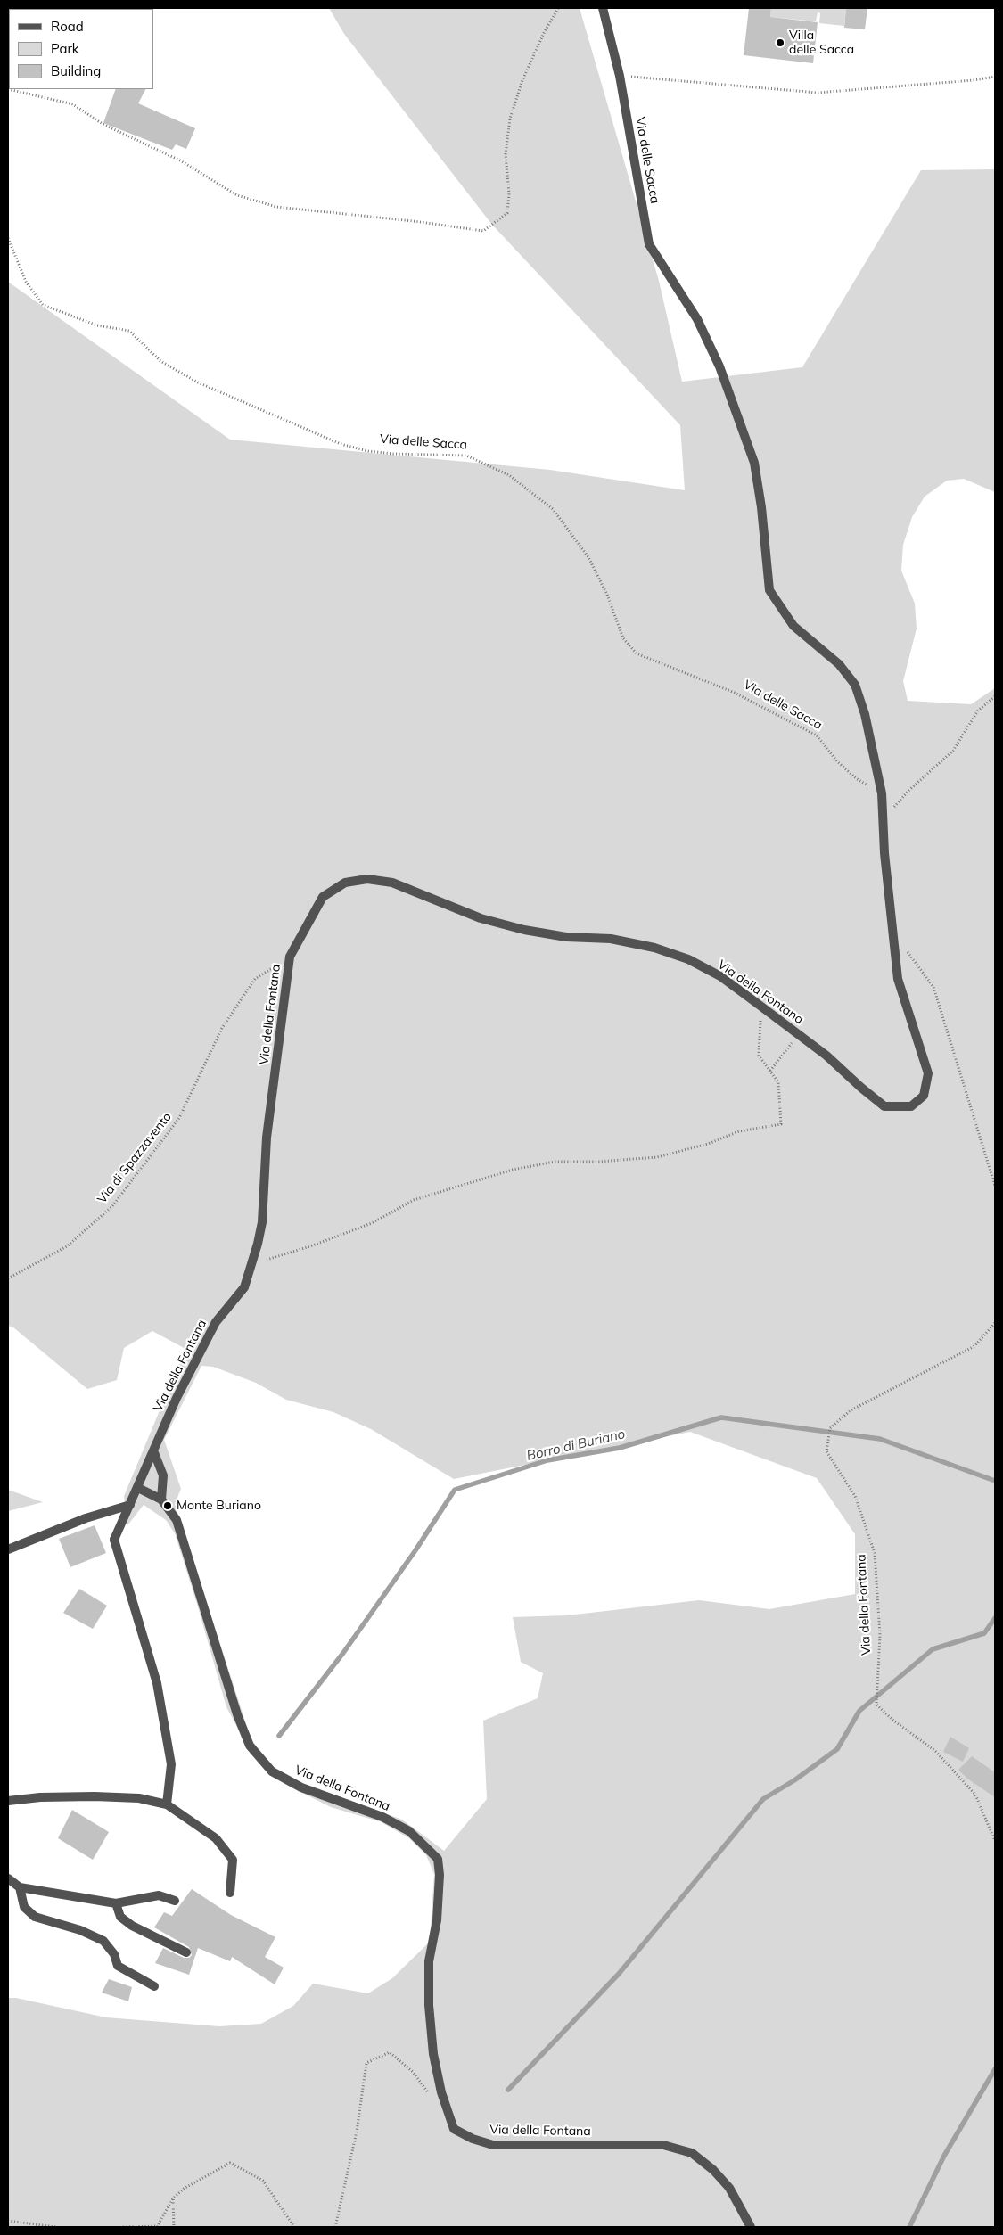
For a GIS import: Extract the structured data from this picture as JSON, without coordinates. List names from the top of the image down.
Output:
{
  "streets": {
    "street": ["Via delle Sacca", "Via della Fontana"],
    "path": ["Via di Spazzavento"]
  },
  "crossings": [
    ["Via delle Sacca", "Via della Fontana"],
    ["Via della Fontana", "Via di Spazzavento"]
  ],
  "water": ["Borro di Buriano"],
  "places": ["Villa delle Sacca", "Monte Buriano"],
  "legend": ["Road", "Park", "Building"]
}
